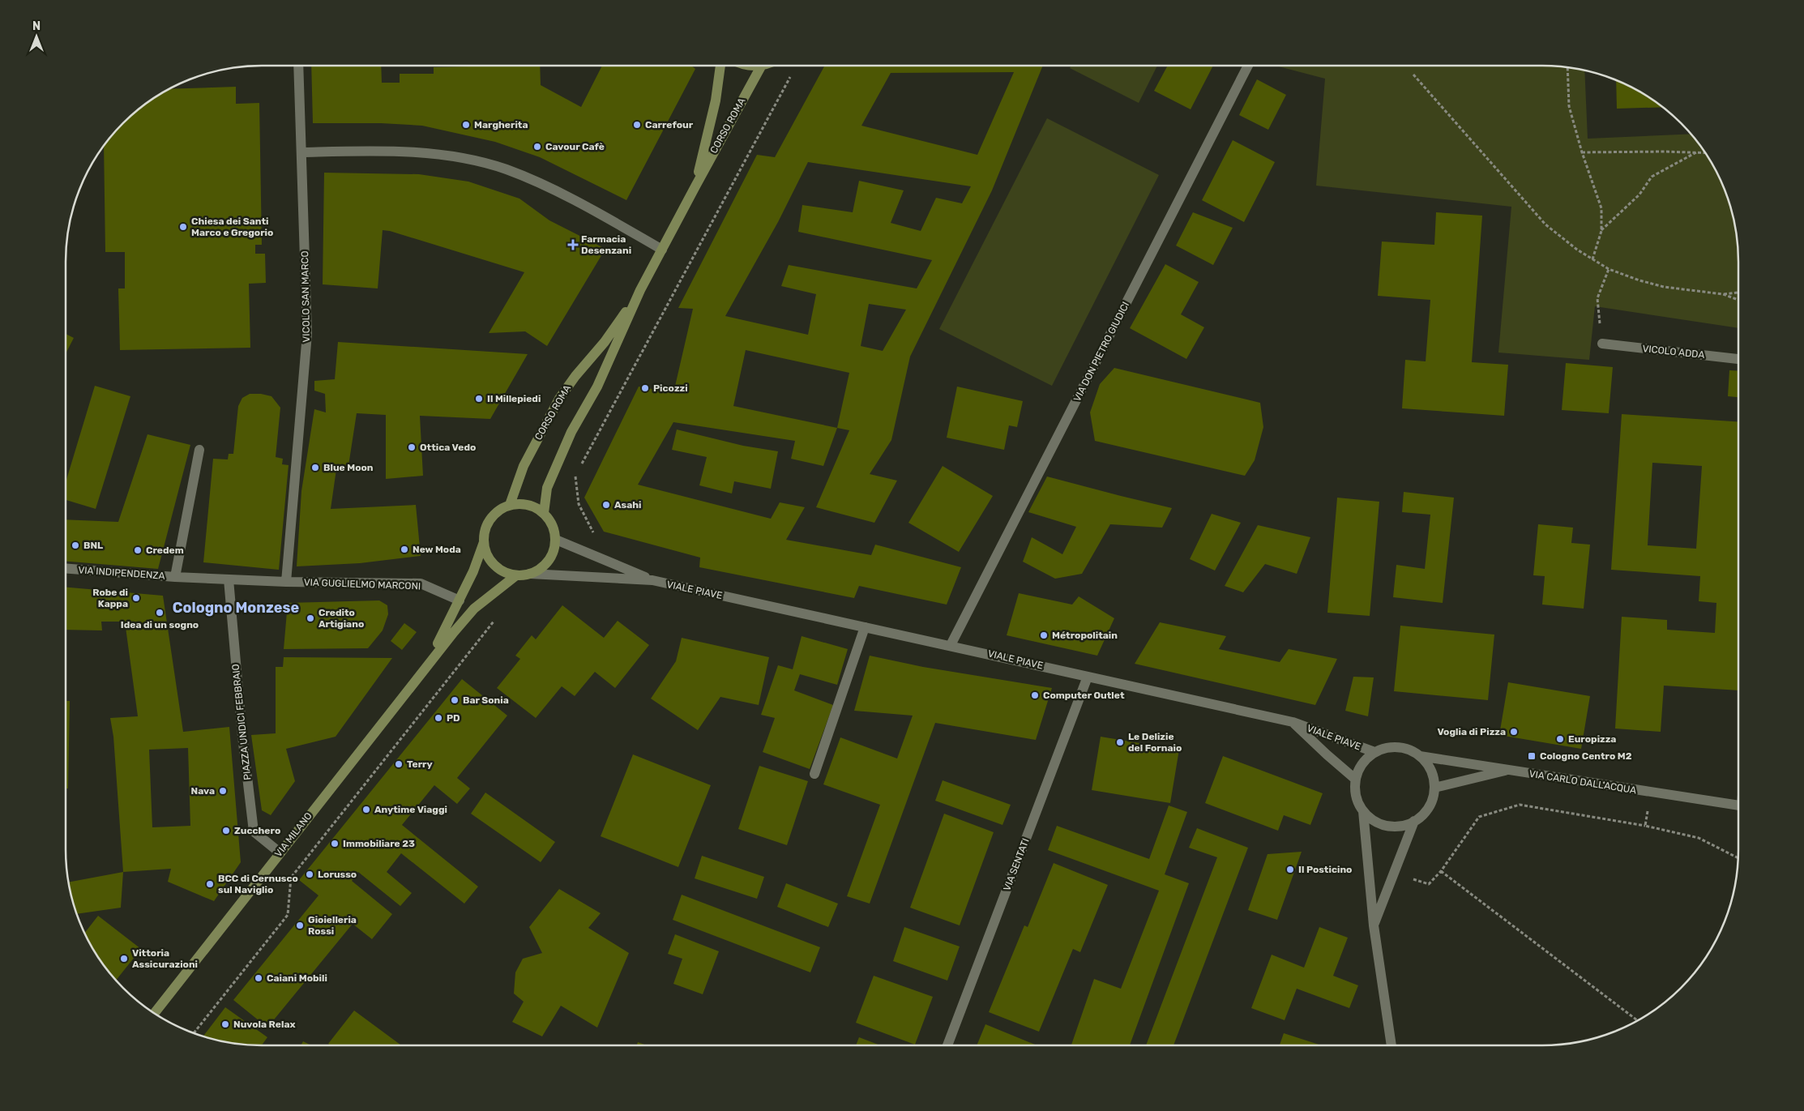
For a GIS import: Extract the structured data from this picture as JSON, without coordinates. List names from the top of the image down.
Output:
{
  "streets": {
    "main road": ["CORSO ROMA", "VIA MILANO"],
    "street": [
      "VICOLO SAN MARCO",
      "VIA DON PIETRO GIUDICI",
      "VICOLO ADDA",
      "VIA INDIPENDENZA",
      "VIA GUGLIELMO MARCONI",
      "VIALE PIAVE",
      "PIAZZA UNDICI FEBBRAIO",
      "VIA CARLO DALL'ACQUA",
      "VIA SENTATI"
    ]
  },
  "crossings": [
    ["CORSO ROMA", "VIALE PIAVE"],
    ["CORSO ROMA", "VIA MILANO"],
    ["VICOLO SAN MARCO", "VIA GUGLIELMO MARCONI"],
    ["VIA DON PIETRO GIUDICI", "VIALE PIAVE"],
    ["VIA GUGLIELMO MARCONI", "VIA MILANO"],
    ["VIALE PIAVE", "VIA CARLO DALL'ACQUA"],
    ["VIALE PIAVE", "VIA MILANO"],
    ["VIALE PIAVE", "VIA SENTATI"],
    ["PIAZZA UNDICI FEBBRAIO", "VIA MILANO"]
  ],
  "districts": ["Cologno Monzese"],
  "places": {
    "other": [
      "Margherita",
      "Carrefour",
      "Cavour Cafè",
      "Chiesa dei Santi Marco e Gregorio",
      "Picozzi",
      "Il Millepiedi",
      "Ottica Vedo",
      "Blue Moon",
      "Asahi",
      "BNL",
      "New Moda",
      "Credem",
      "Robe di Kappa",
      "Idea di un sogno",
      "Credito Artigiano",
      "Métropolitain",
      "Computer Outlet",
      "Bar Sonia",
      "PD",
      "Voglia di Pizza",
      "Europizza",
      "Le Delizie del Fornaio",
      "Terry",
      "Nava",
      "Anytime Viaggi",
      "Zucchero",
      "Immobiliare 23",
      "Il Posticino",
      "Lorusso",
      "BCC di Cernusco sul Naviglio",
      "Gioielleria Rossi",
      "Vittoria Assicurazioni",
      "Caiani Mobili",
      "Nuvola Relax"
    ],
    "health": ["Farmacia Desenzani"],
    "transit": ["Cologno Centro M2"]
  },
  "north": "top"
}
